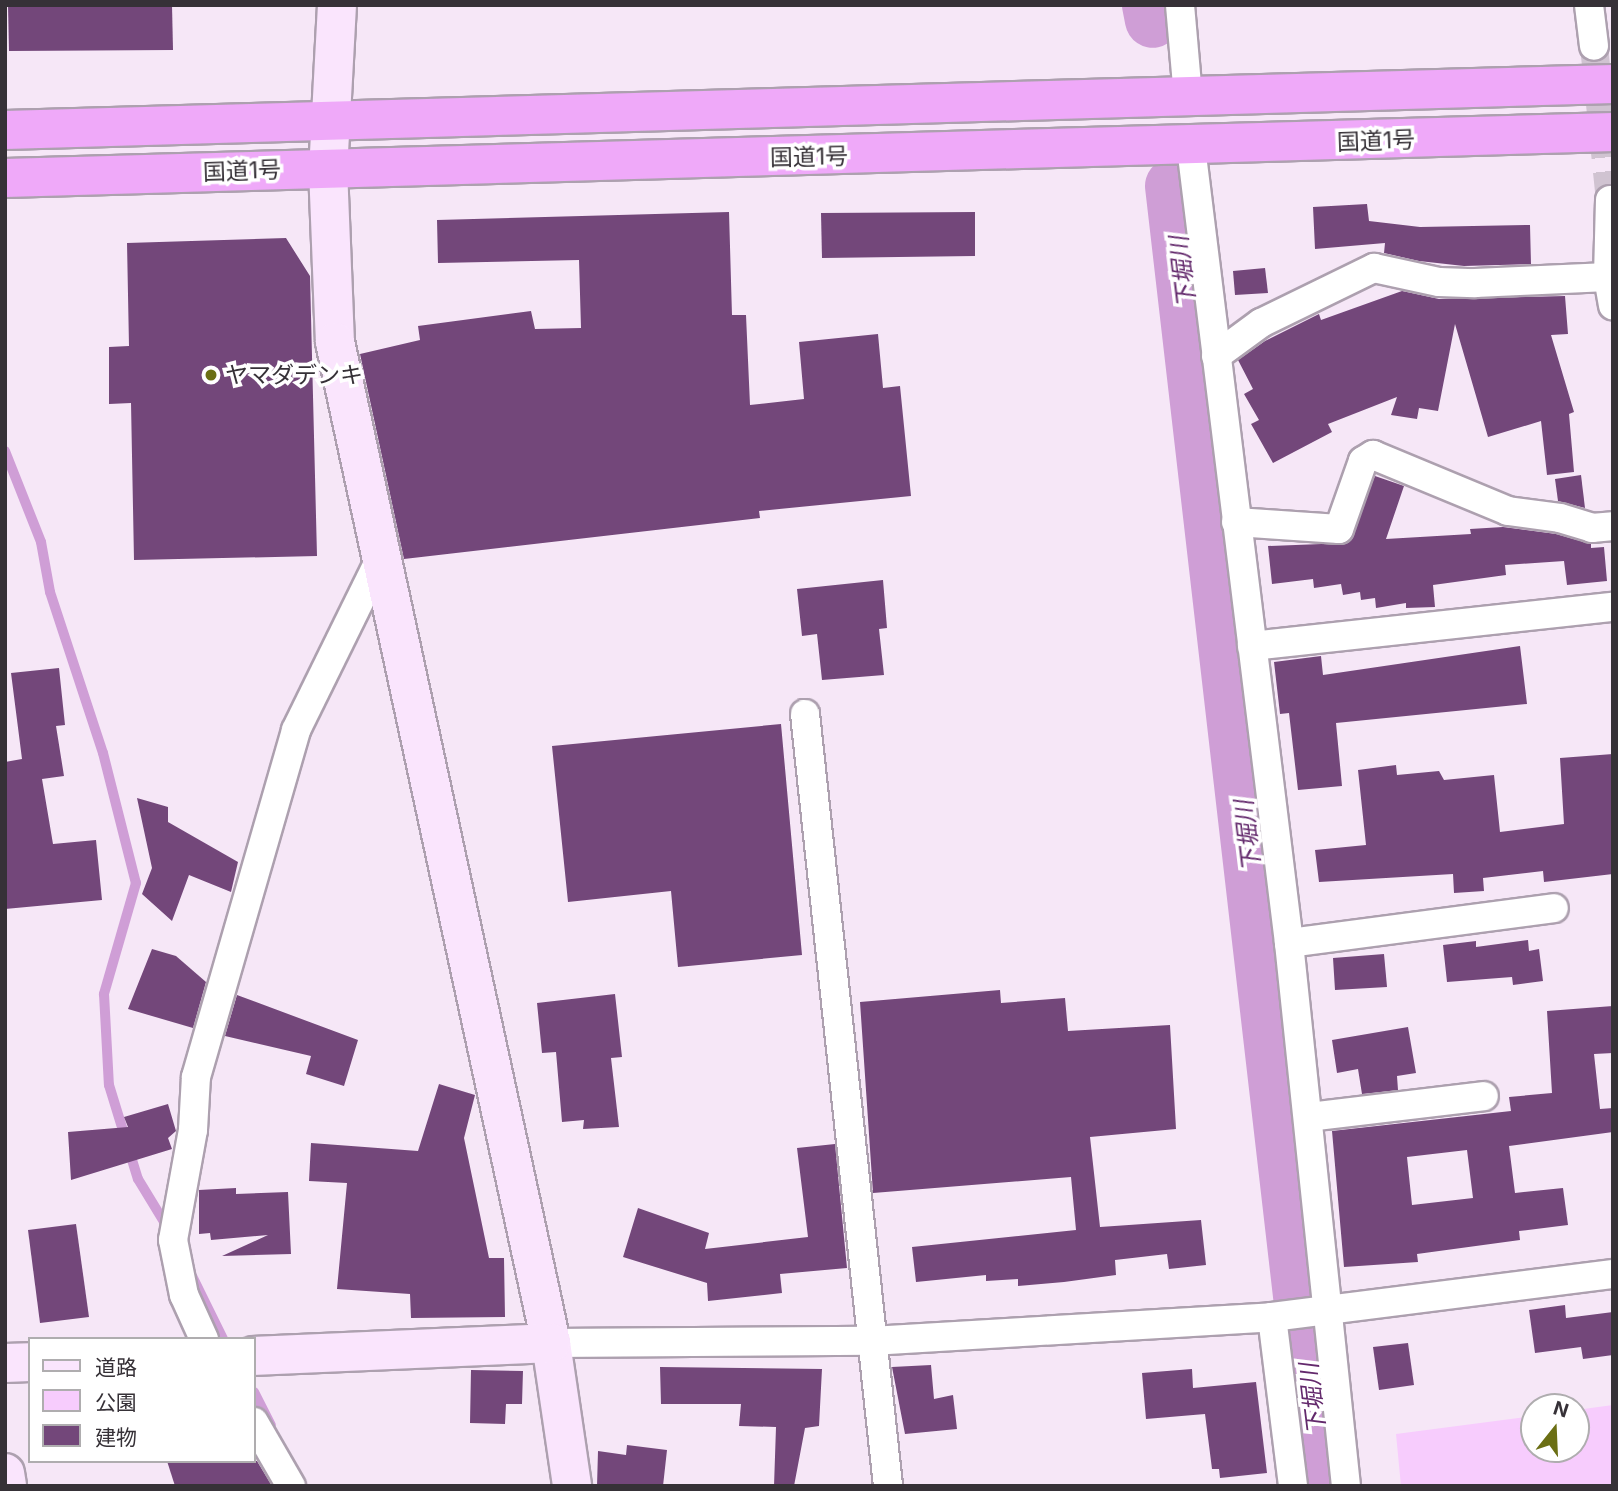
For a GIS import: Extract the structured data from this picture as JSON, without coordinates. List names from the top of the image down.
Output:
{
  "streets": {
    "highway": ["国道1号"]
  },
  "water": ["下堀川"],
  "places": ["ヤマダデンキ"],
  "legend": ["道路", "公園", "建物"],
  "north": "top"
}
